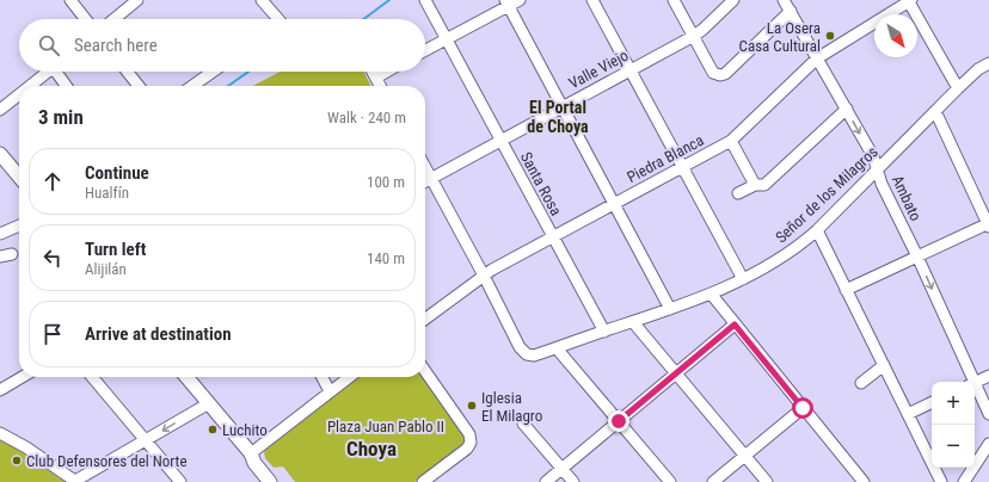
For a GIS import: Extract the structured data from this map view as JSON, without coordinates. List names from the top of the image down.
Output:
{
  "streets": {
    "street": [
      "Valle Viejo",
      "Piedra Blanca",
      "Santa Rosa",
      "Señor de los Milagros",
      "Ambato"
    ]
  },
  "crossings": [
    ["Valle Viejo", "Santa Rosa"],
    ["Piedra Blanca", "Santa Rosa"],
    ["Piedra Blanca", "Señor de los Milagros"],
    ["Piedra Blanca", "Ambato"],
    ["Santa Rosa", "Señor de los Milagros"],
    ["Señor de los Milagros", "Ambato"]
  ],
  "districts": ["El Portal de Choya", "Choya"],
  "parks": ["Plaza Juan Pablo II"],
  "places": [
    "La Osera Casa Cultural",
    "Iglesia El Milagro",
    "Luchito",
    "Club Defensores del Norte"
  ],
  "north": "bottom right",
  "page": {
    "search": "Search here",
    "heading": ["3 min", "Walk · 240 m"],
    "list": [
      ["Continue", "Hualfín", "100 m"],
      ["Turn left", "Alijilán", "140 m"],
      "Arrive at destination"
    ],
    "map_buttons": ["+", "−"]
  }
}
